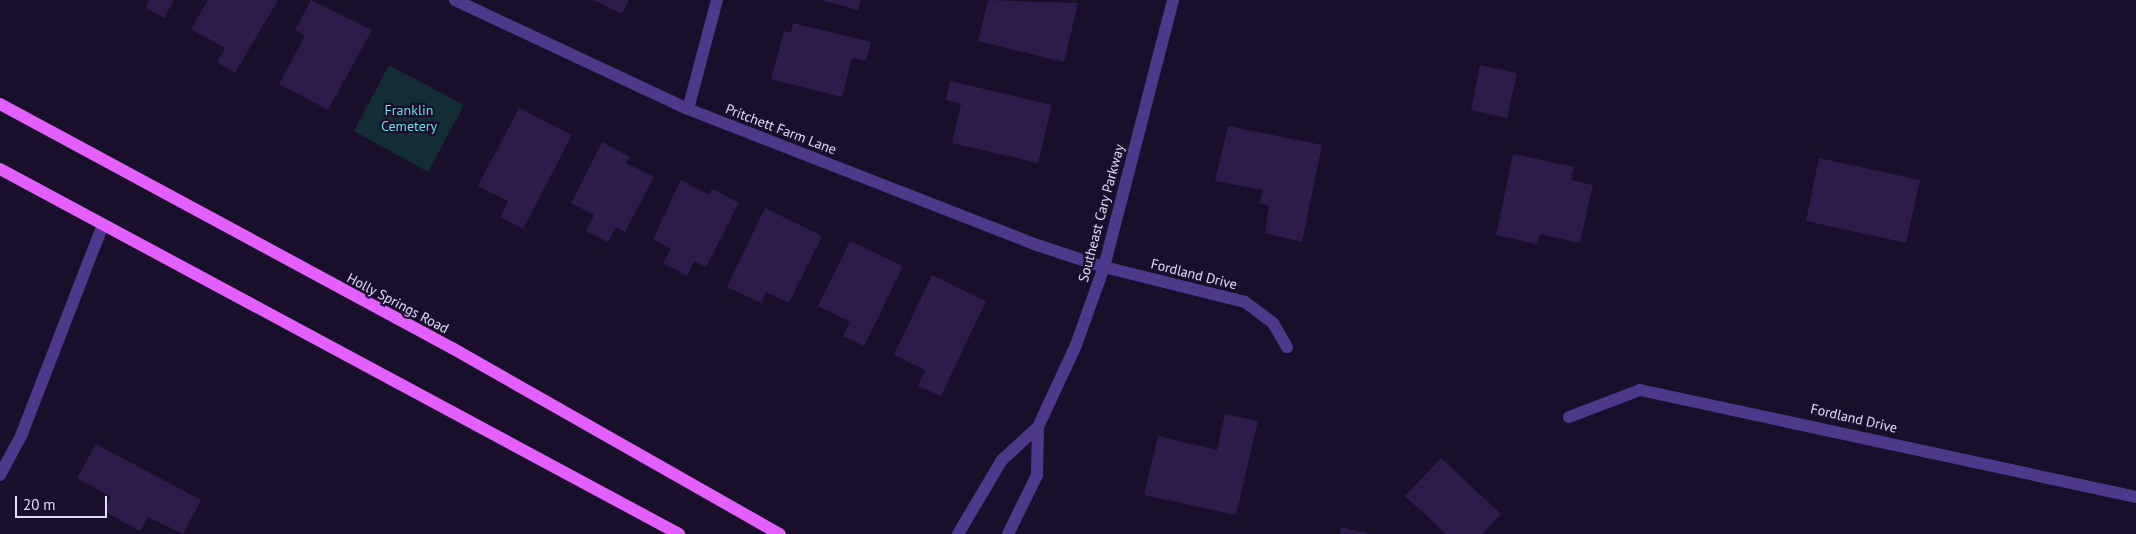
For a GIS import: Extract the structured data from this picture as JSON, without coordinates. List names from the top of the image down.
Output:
{
  "streets": {
    "main road": ["Holly Springs Road"],
    "street": ["Pritchett Farm Lane", "Southeast Cary Parkway", "Fordland Drive"]
  },
  "crossings": [
    ["Pritchett Farm Lane", "Southeast Cary Parkway"],
    ["Pritchett Farm Lane", "Fordland Drive"],
    ["Southeast Cary Parkway", "Fordland Drive"]
  ],
  "parks": ["Franklin Cemetery"],
  "scale_bar": "20 m"
}
